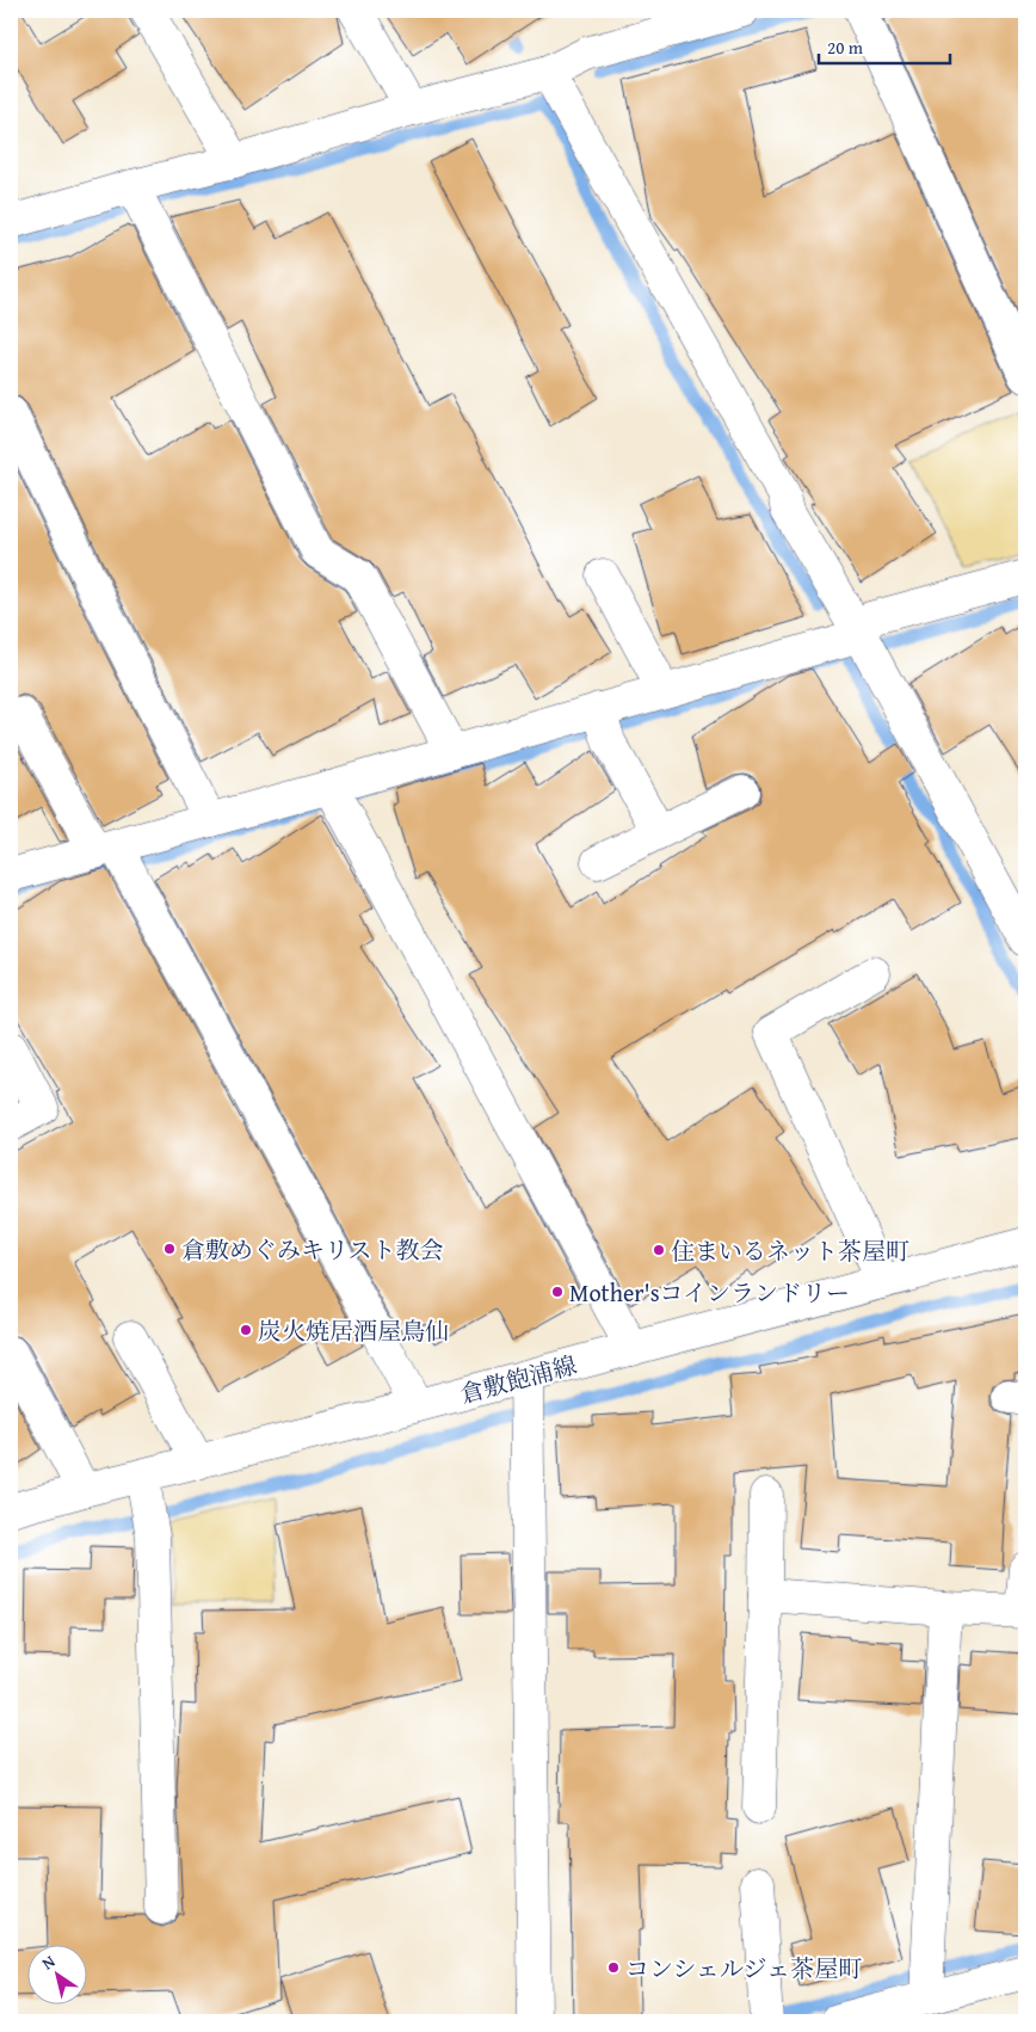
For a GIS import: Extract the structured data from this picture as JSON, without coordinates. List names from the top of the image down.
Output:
{
  "streets": {
    "street": ["倉敷飽浦線"]
  },
  "places": [
    "倉敷めぐみキリスト教会",
    "住まいるネット茶屋町",
    "Mother'sコインランドリー",
    "炭火焼居酒屋鳥仙",
    "コンシェルジェ茶屋町"
  ],
  "scale_bar": "20 m",
  "north": "top left"
}
